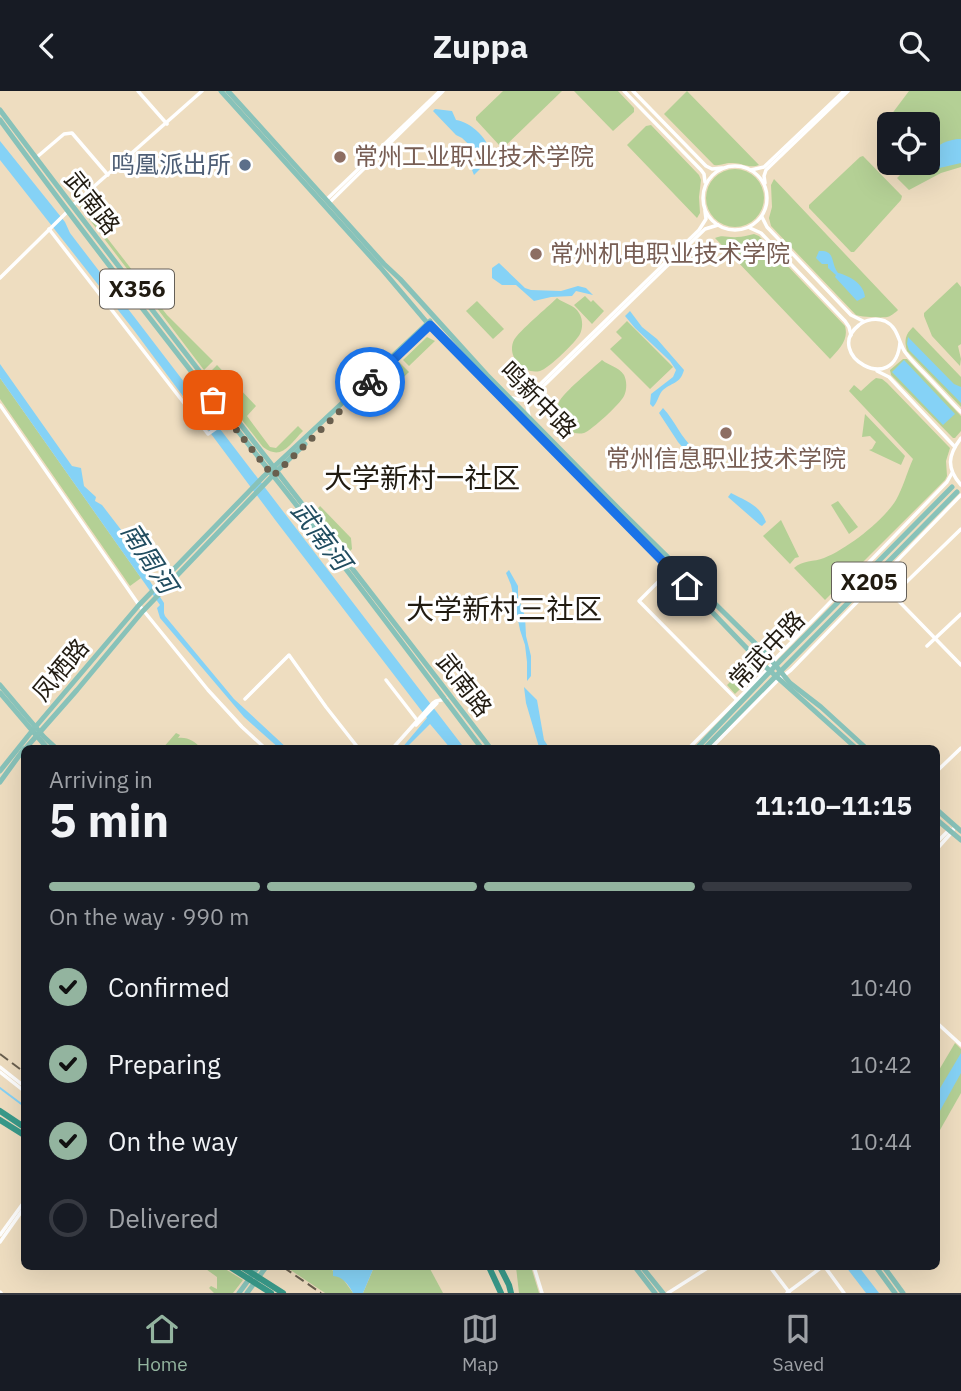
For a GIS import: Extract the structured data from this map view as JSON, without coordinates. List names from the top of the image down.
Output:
{
  "streets": {
    "main road": [
      "武南路",
      "X356",
      "鸣新中路",
      "X205",
      "常武中路",
      "凤栖路"
    ]
  },
  "crossings": [
    ["武南路", "凤栖路"],
    ["鸣新中路", "常武中路"]
  ],
  "districts": ["大学新村一社区", "大学新村三社区"],
  "water": ["武南河", "南周河"],
  "places": [
    "常州工业职业技术学院",
    "鸣凰派出所",
    "常州机电职业技术学院",
    "常州信息职业技术学院"
  ],
  "page": {
    "header": "Zuppa",
    "heading": ["5 min", "Arriving in", "11:10–11:15"],
    "bar": "On the way · 990 m",
    "list": [
      ["Confirmed", "10:40"],
      ["Preparing", "10:42"],
      ["On the way", "10:44"],
      "Delivered"
    ],
    "tabs": ["Home", "Map", "Saved"]
  }
}
